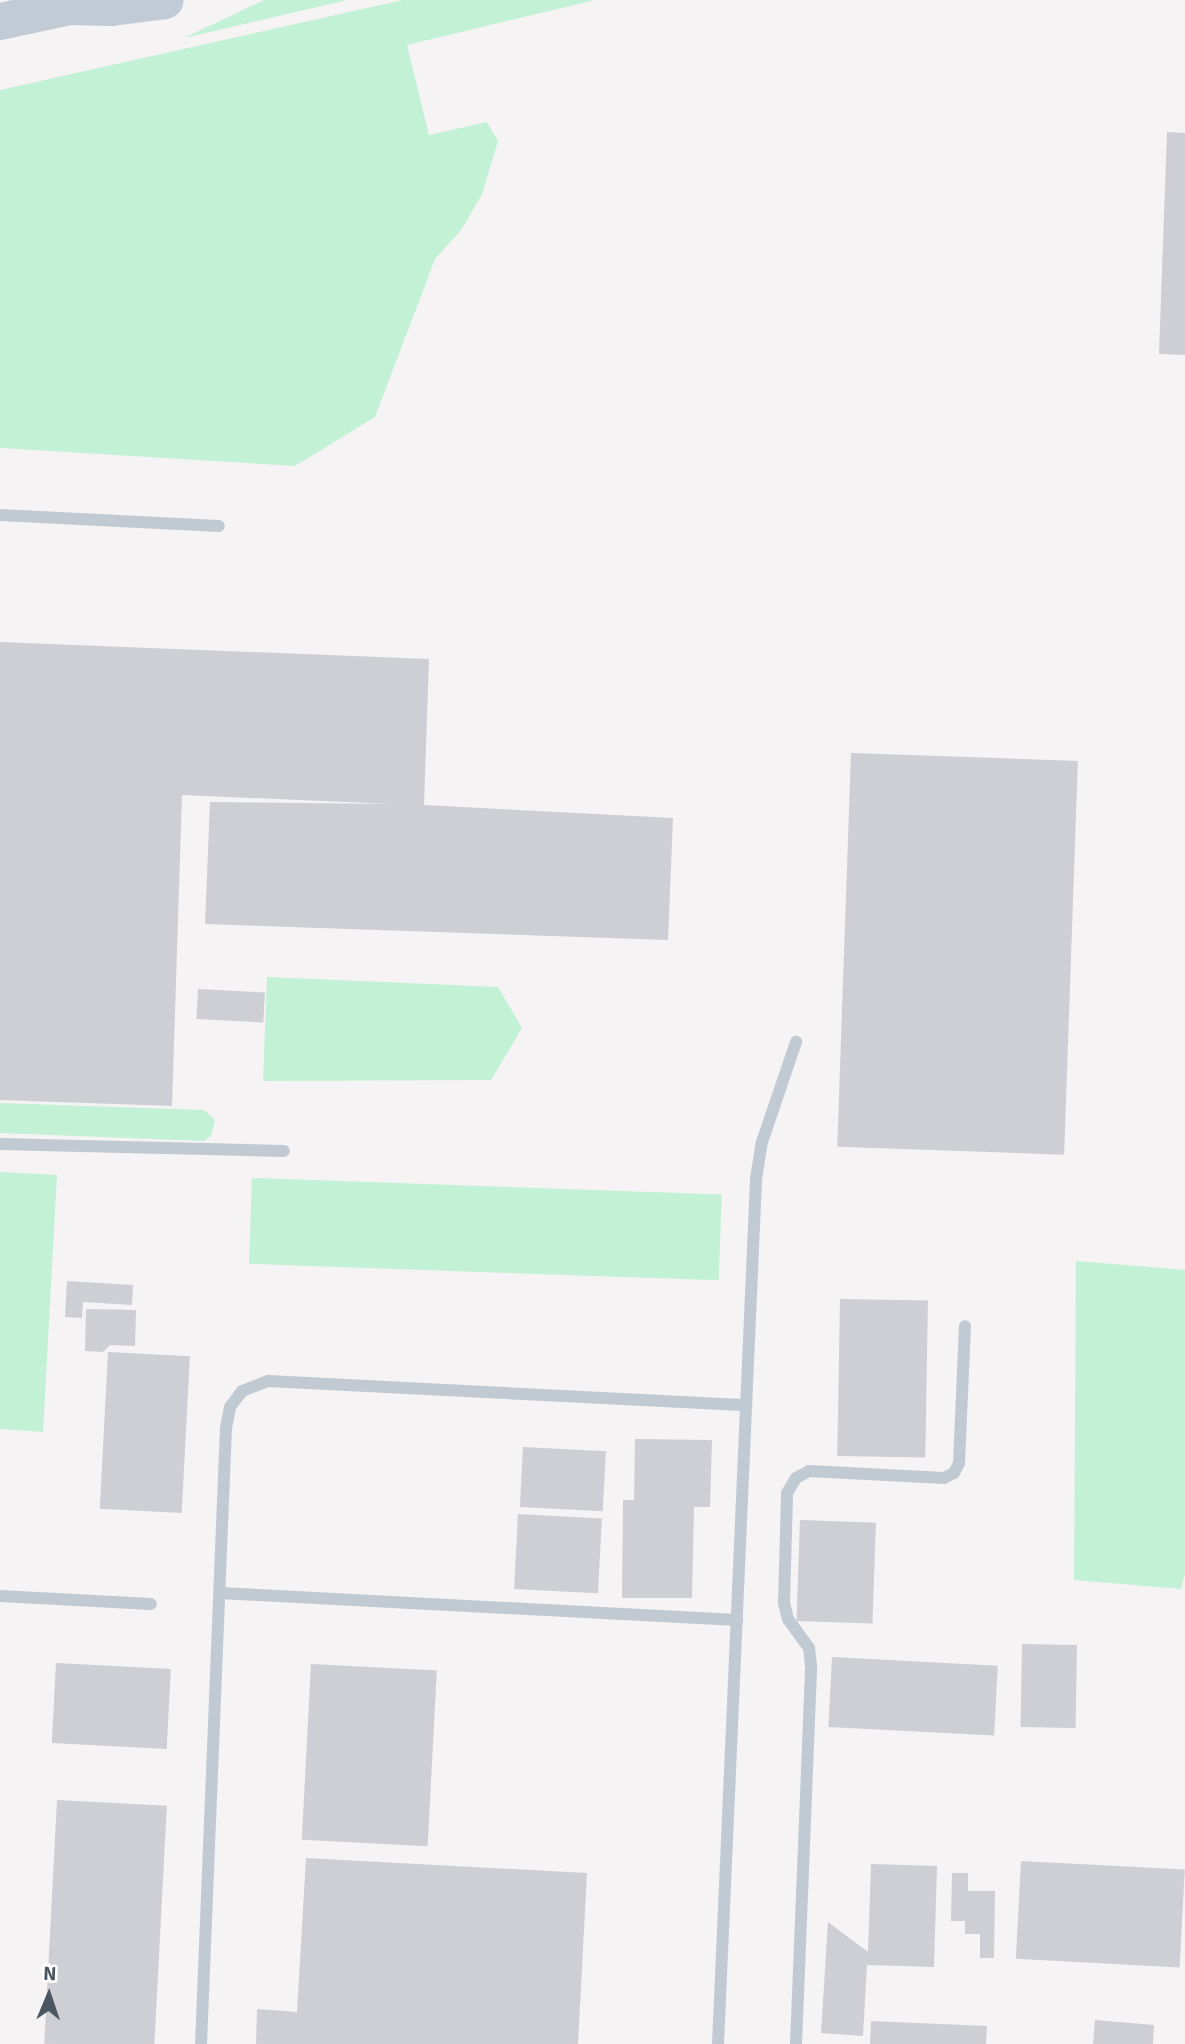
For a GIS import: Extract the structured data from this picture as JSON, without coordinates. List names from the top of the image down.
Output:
{
  "north": "top"
}
